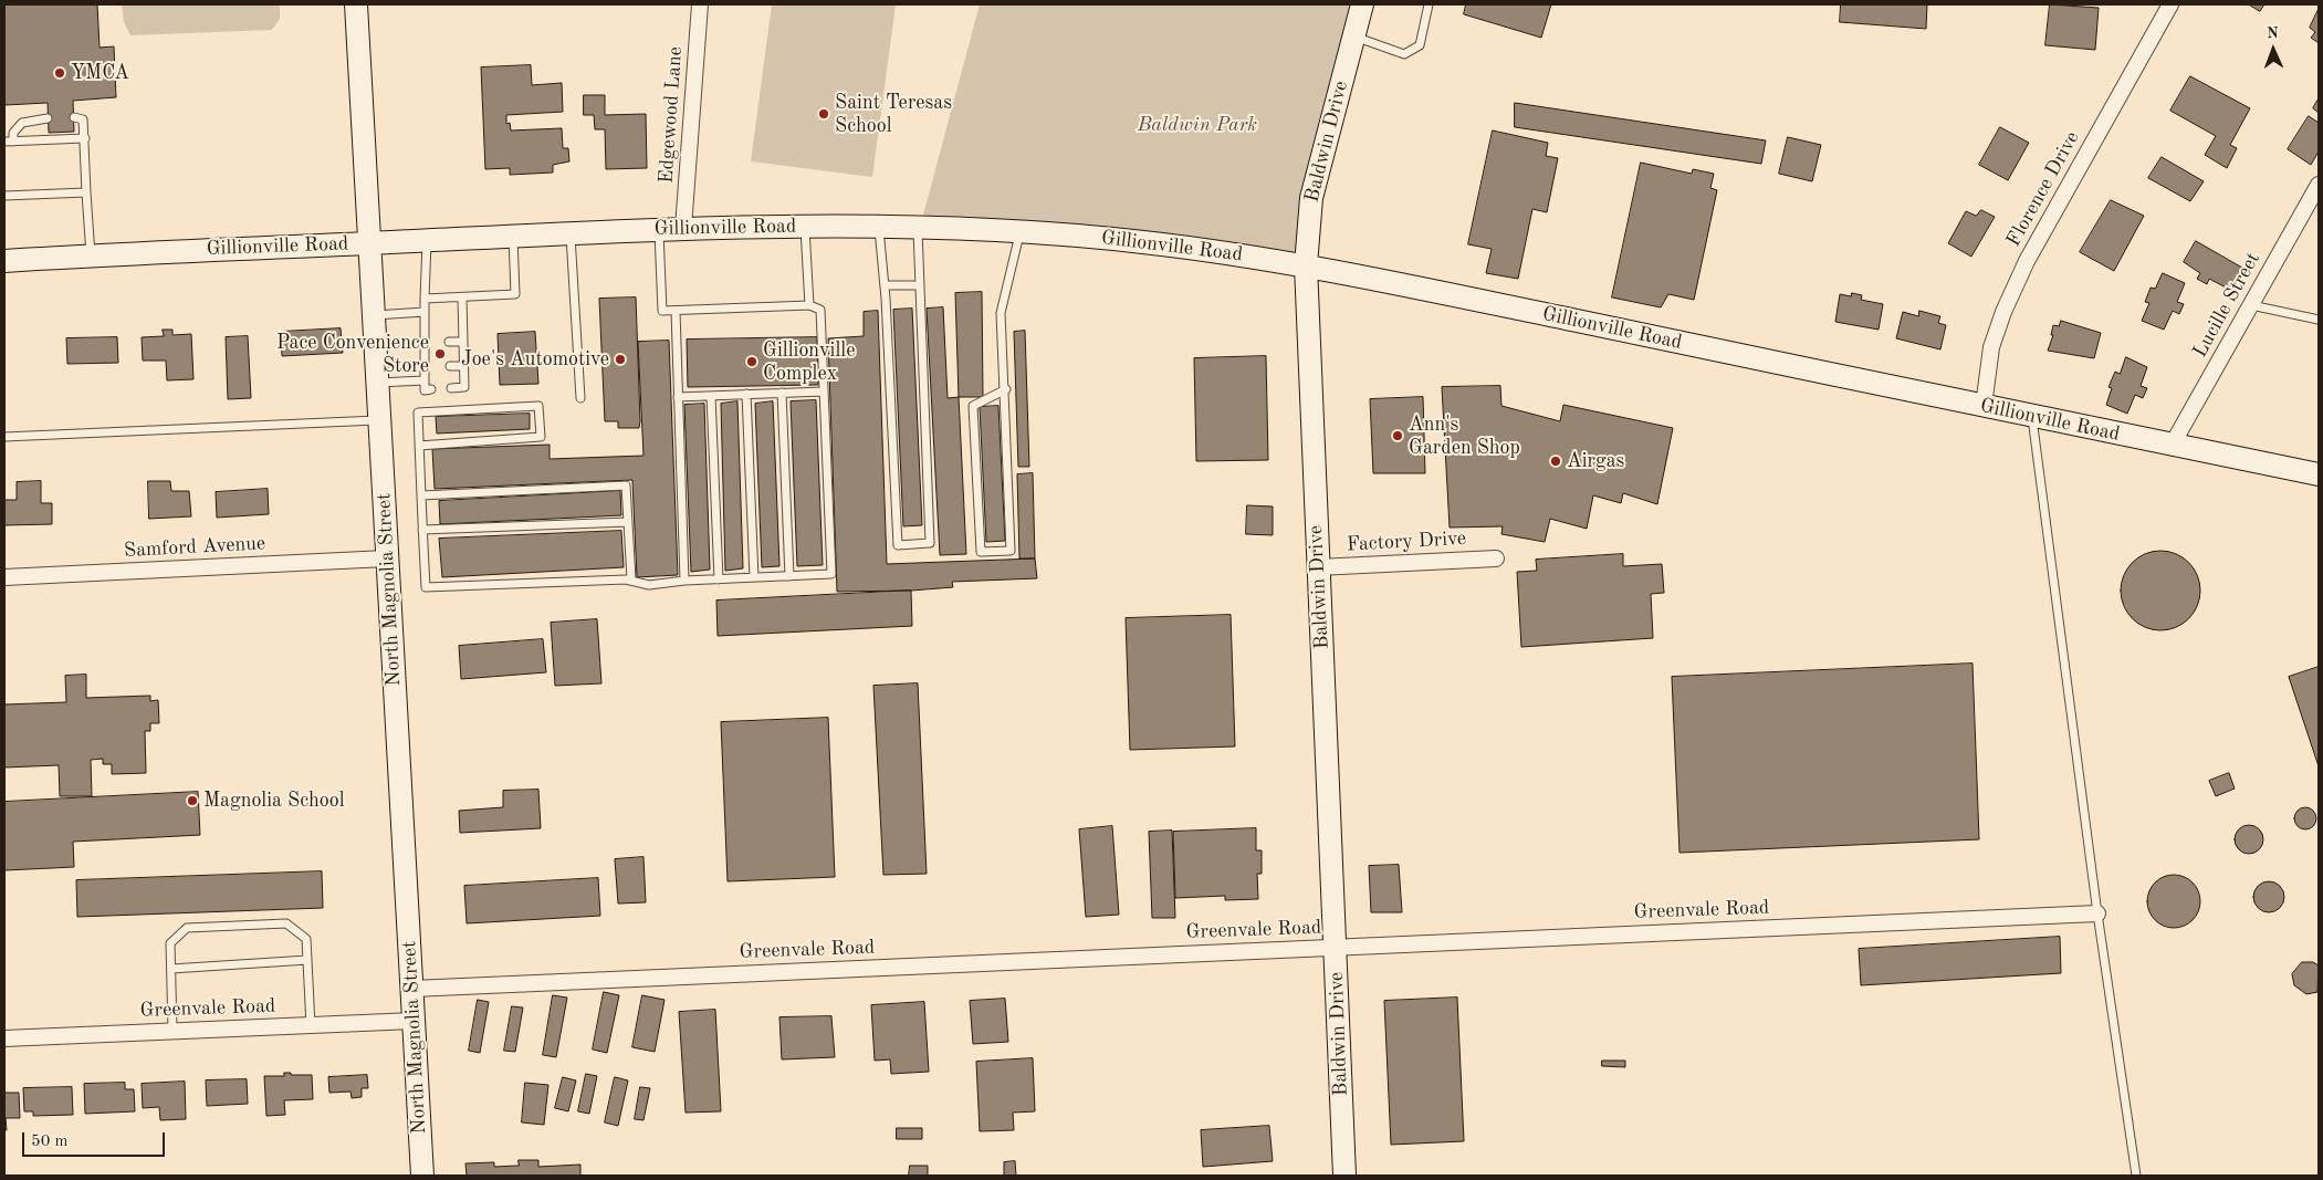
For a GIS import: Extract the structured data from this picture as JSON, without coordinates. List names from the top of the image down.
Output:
{
  "streets": {
    "street": [
      "Edgewood Lane",
      "Baldwin Drive",
      "Florence Drive",
      "Gillionville Road",
      "Lucille Street",
      "Factory Drive",
      "Samford Avenue",
      "North Magnolia Street",
      "Greenvale Road"
    ]
  },
  "crossings": [
    ["Edgewood Lane", "Gillionville Road"],
    ["Baldwin Drive", "Gillionville Road"],
    ["Baldwin Drive", "Factory Drive"],
    ["Baldwin Drive", "Greenvale Road"],
    ["Florence Drive", "Gillionville Road"],
    ["Gillionville Road", "Lucille Street"],
    ["Gillionville Road", "North Magnolia Street"],
    ["Samford Avenue", "North Magnolia Street"],
    ["North Magnolia Street", "Greenvale Road"]
  ],
  "parks": ["Baldwin Park"],
  "places": [
    "YMCA",
    "Saint Teresas School",
    "Pace Convenience Store",
    "Joe's Automotive",
    "Gillionville Complex",
    "Ann's Garden Shop",
    "Airgas",
    "Magnolia School"
  ],
  "scale_bar": "50 m",
  "north": "top"
}
